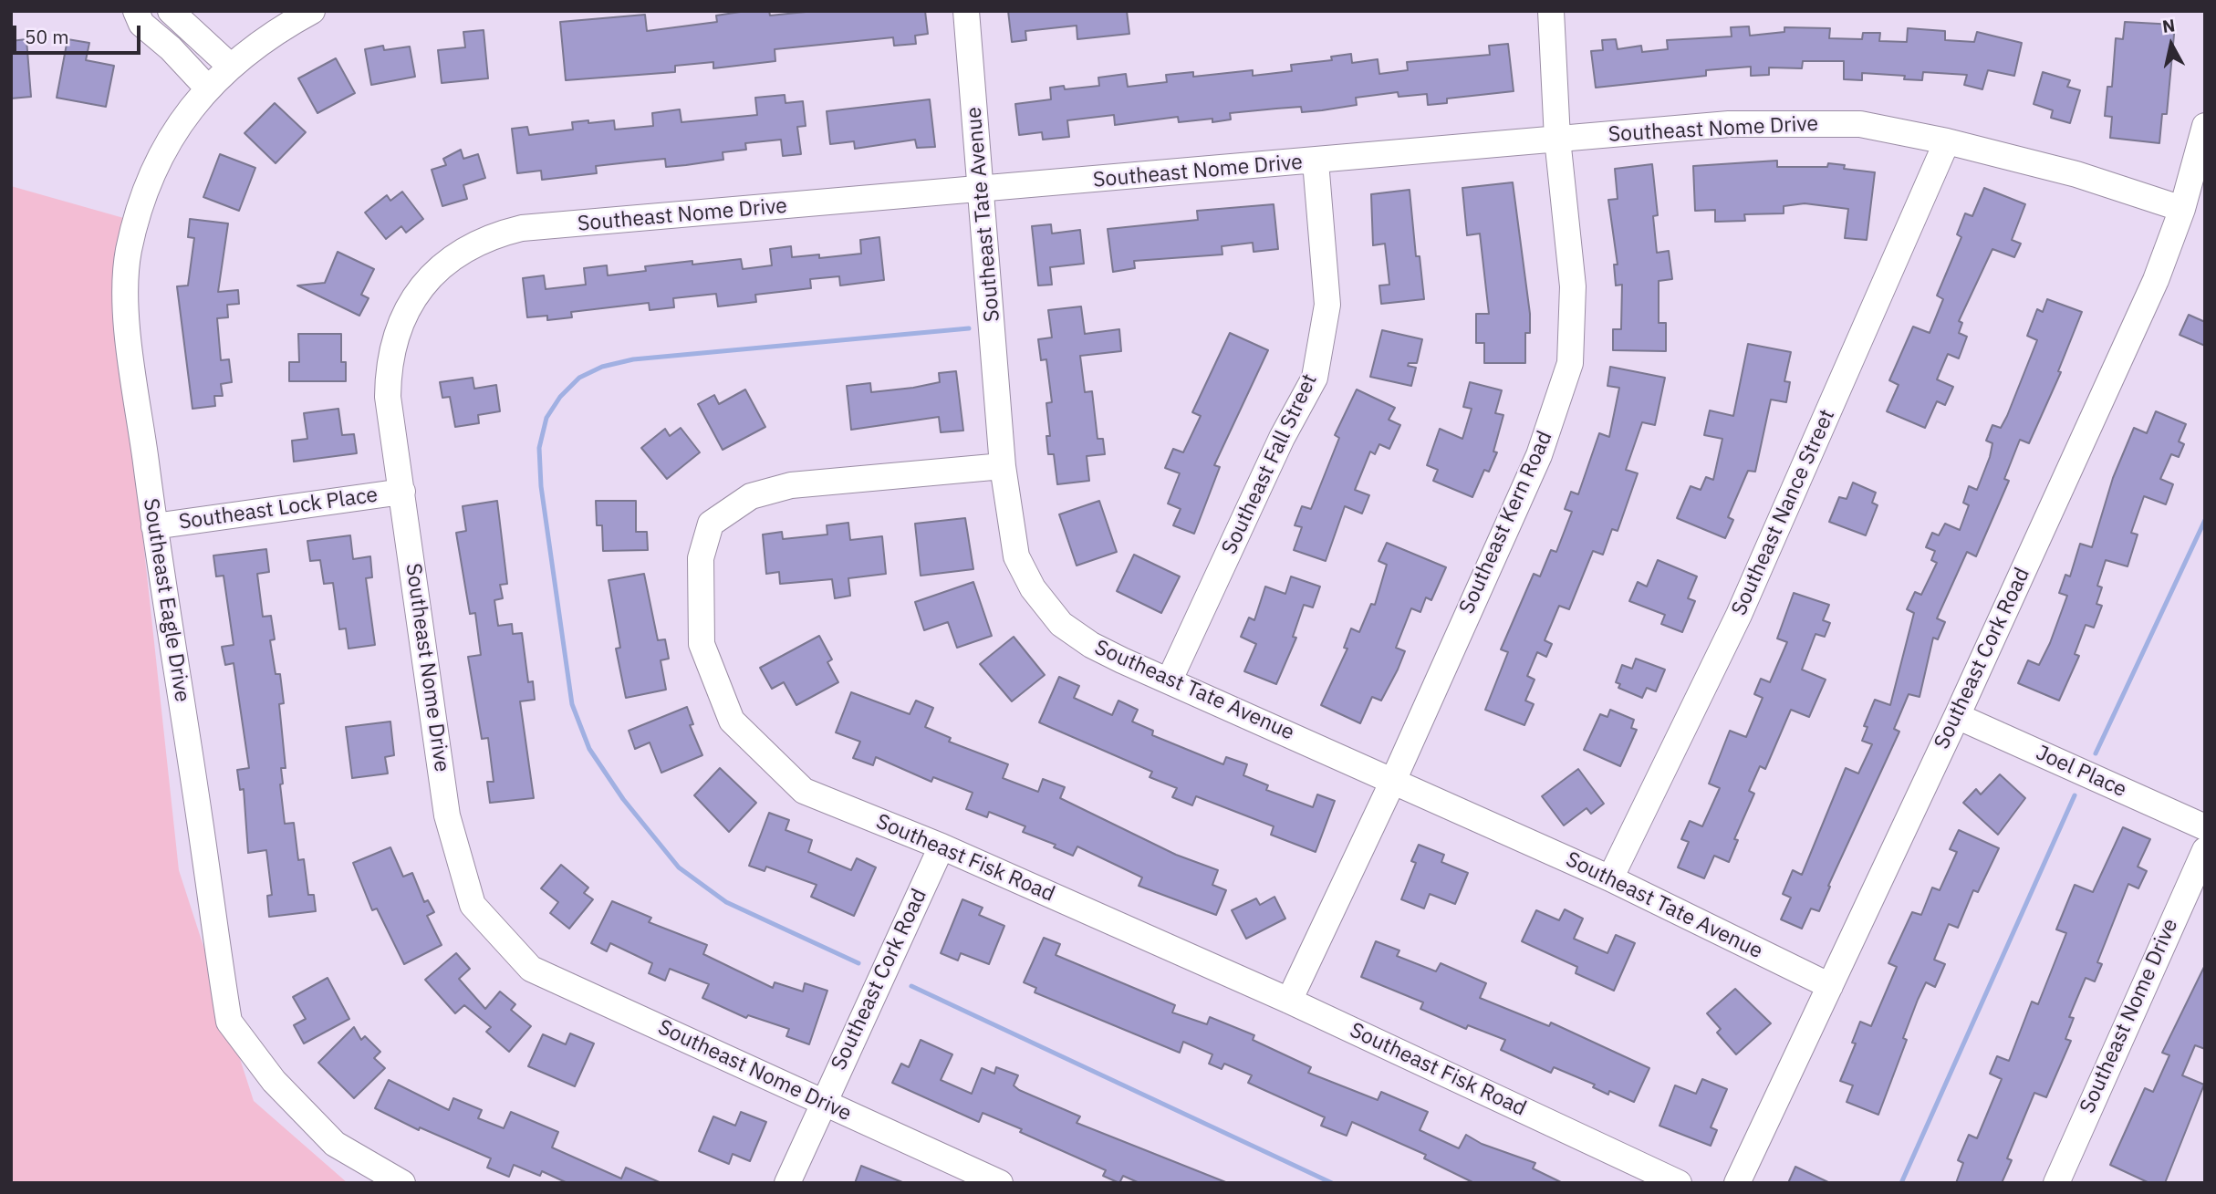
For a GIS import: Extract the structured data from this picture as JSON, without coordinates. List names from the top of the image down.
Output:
{
  "streets": {
    "street": [
      "Southeast Nome Drive",
      "Southeast Tate Avenue",
      "Southeast Fall Street",
      "Southeast Lock Place",
      "Southeast Nance Street",
      "Southeast Kern Road",
      "Southeast Eagle Drive",
      "Southeast Cork Road",
      "Joel Place",
      "Southeast Fisk Road"
    ]
  },
  "crossings": [
    ["Southeast Nome Drive", "Southeast Tate Avenue"],
    ["Southeast Nome Drive", "Southeast Fall Street"],
    ["Southeast Nome Drive", "Southeast Lock Place"],
    ["Southeast Nome Drive", "Southeast Nance Street"],
    ["Southeast Nome Drive", "Southeast Kern Road"],
    ["Southeast Nome Drive", "Southeast Cork Road"],
    ["Southeast Tate Avenue", "Southeast Fall Street"],
    ["Southeast Tate Avenue", "Southeast Nance Street"],
    ["Southeast Tate Avenue", "Southeast Kern Road"],
    ["Southeast Tate Avenue", "Southeast Cork Road"],
    ["Southeast Tate Avenue", "Southeast Fisk Road"],
    ["Southeast Lock Place", "Southeast Eagle Drive"],
    ["Southeast Kern Road", "Southeast Fisk Road"],
    ["Southeast Cork Road", "Joel Place"],
    ["Southeast Cork Road", "Southeast Fisk Road"]
  ],
  "scale_bar": "50 m",
  "north": "top"
}
